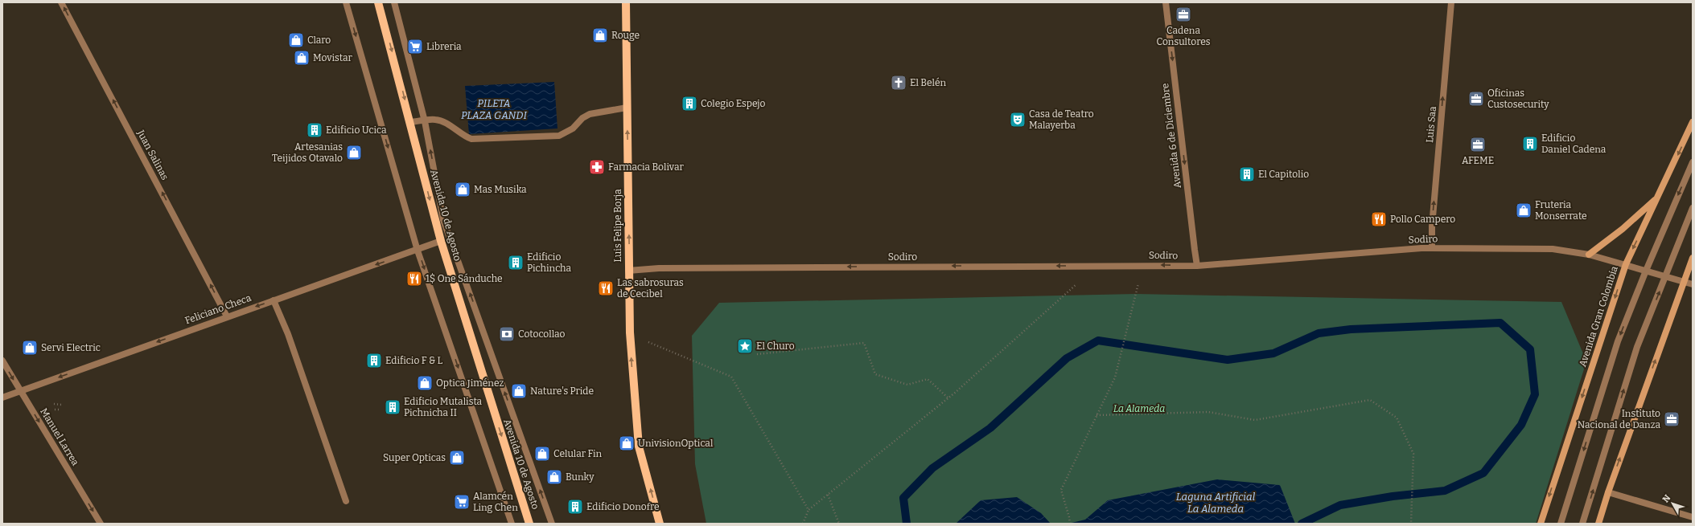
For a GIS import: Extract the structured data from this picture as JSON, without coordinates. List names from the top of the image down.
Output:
{
  "streets": {
    "main road": ["Avenida 10 de Agosto", "Luis Felipe Borja", "Avenida Gran Colombia"],
    "street": [
      "Luis Saa",
      "Avenida 6 de Diciembre",
      "Juan Salinas",
      "Sodiro",
      "Feliciano Checa",
      "Manuel Larrea"
    ]
  },
  "crossings": [
    ["Luis Saa", "Sodiro"],
    ["Avenida 6 de Diciembre", "Sodiro"],
    ["Juan Salinas", "Feliciano Checa"],
    ["Avenida 10 de Agosto", "Feliciano Checa"],
    ["Luis Felipe Borja", "Sodiro"],
    ["Sodiro", "Avenida Gran Colombia"],
    ["Feliciano Checa", "Manuel Larrea"]
  ],
  "one_way": [
    "Luis Saa",
    "Avenida 6 de Diciembre",
    "Juan Salinas",
    "Avenida 10 de Agosto",
    "Luis Felipe Borja",
    "Sodiro",
    "Feliciano Checa",
    "Manuel Larrea"
  ],
  "water": ["PILETA PLAZA GANDI", "Laguna Artificial La Alameda"],
  "parks": ["La Alameda"],
  "places": {
    "office": [
      "Cadena Consultores",
      "Oficinas Custosecurity",
      "AFEME",
      "Instituto Nacional de Danza"
    ],
    "shop": [
      "Rouge",
      "Claro",
      "Movistar",
      "Artesanias Teijidos Otavalo",
      "Mas Musika",
      "Fruteria Monserrate",
      "Servi Electric",
      "Optica Jiménez",
      "Nature's Pride",
      "UnivisionOptical",
      "Celular Fin",
      "Super Opticas",
      "Bunky"
    ],
    "supermarket": ["Libreria", "Alamcén Ling Chen"],
    "church": ["El Belén"],
    "building": [
      "Colegio Espejo",
      "Edificio Ucica",
      "Edificio Daniel Cadena",
      "El Capitolio",
      "Edificio Pichincha",
      "Edificio F & L",
      "Edificio Mutalista Pichnicha II",
      "Edificio Donofre"
    ],
    "theatre": ["Casa de Teatro Malayerba"],
    "pharmacy": ["Farmacia Bolivar"],
    "restaurant": ["Pollo Campero", "1$ One Sánduche", "Las sabrosuras de Cecibel"],
    "bank": ["Cotocollao"],
    "place": ["El Churo"]
  },
  "north": "top left"
}
